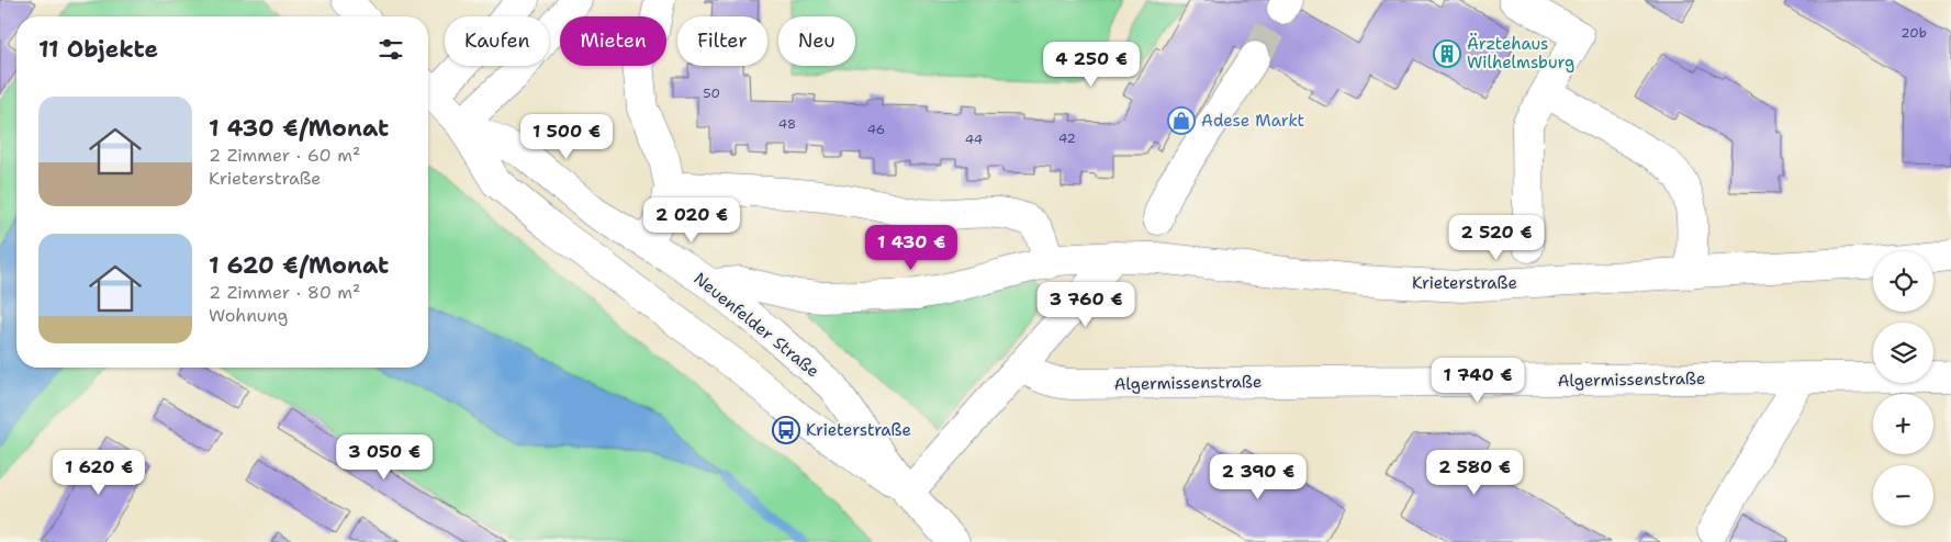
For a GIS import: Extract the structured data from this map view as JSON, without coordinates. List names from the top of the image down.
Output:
{
  "streets": {
    "street": ["Krieterstraße", "Neuenfelder Straße", "Algermissenstraße"]
  },
  "crossings": [
    ["Krieterstraße", "Neuenfelder Straße"]
  ],
  "places": {
    "building": ["Ärztehaus Wilhelmsburg"],
    "shop": ["Adese Markt"],
    "bus stop": ["Krieterstraße"]
  },
  "house_numbers": [
    "20b",
    "50",
    "48",
    "46",
    "42",
    "44"
  ],
  "page": {
    "chip": [
      "Kaufen",
      "Mieten",
      "Filter",
      "Neu"
    ],
    "heading": "11 Objekte",
    "price": [
      "4 250 €",
      "1 500 €",
      "2 020 €",
      "2 520 €",
      "1 430 €",
      "3 760 €",
      "1 740 €",
      "3 050 €",
      "1 620 €",
      "2 580 €",
      "2 390 €"
    ],
    "list": [
      {
        "name": "1 430 €/Monat",
        "note": "2 Zimmer · 60 m² · Krieterstraße"
      },
      {
        "name": "1 620 €/Monat",
        "note": "2 Zimmer · 80 m² · Wohnung"
      }
    ],
    "map_buttons": ["+", "−"]
  }
}
